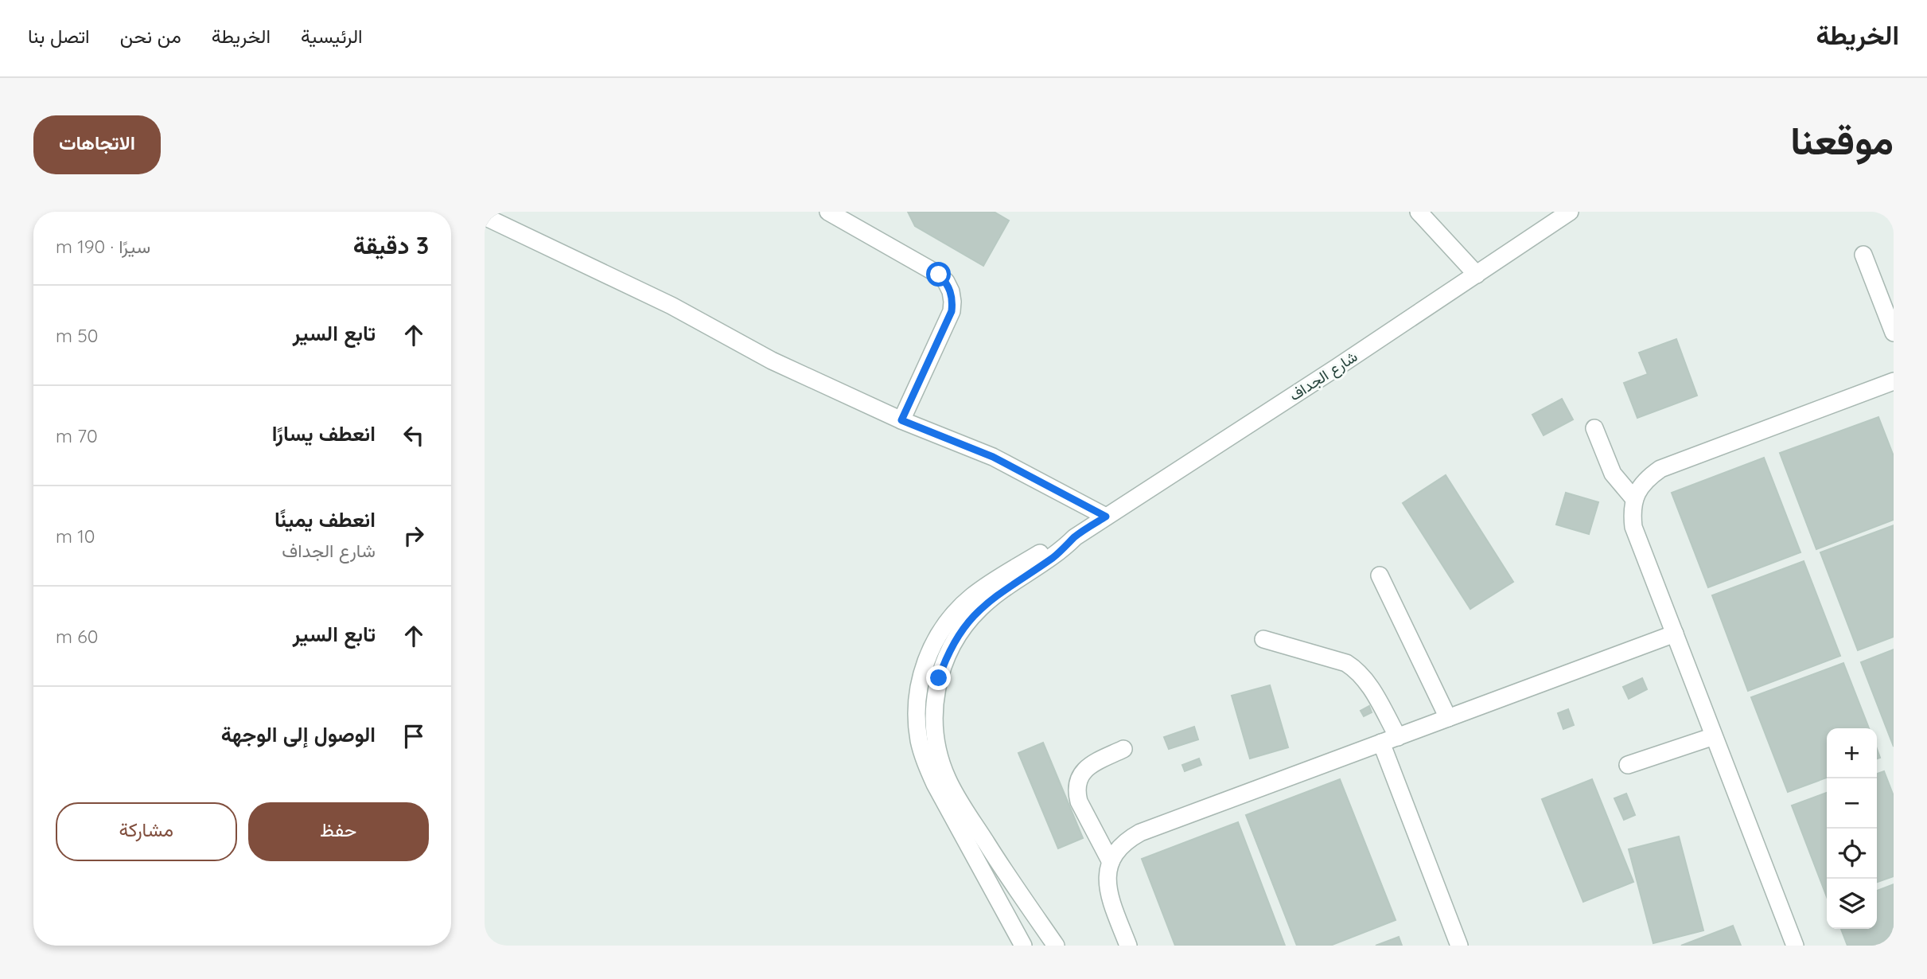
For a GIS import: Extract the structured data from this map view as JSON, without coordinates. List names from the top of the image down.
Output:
{
  "streets": {
    "street": ["شارع الجداف"]
  },
  "page": {
    "header": "الخريطة",
    "nav": [
      "الرئيسية",
      "الخريطة",
      "من نحن",
      "اتصل بنا"
    ],
    "title": "موقعنا",
    "buttons": [
      "الاتجاهات",
      ["حفظ", "مشاركة"]
    ],
    "heading": ["3 دقيقة", "سيرًا · 190 m"],
    "list": [
      ["تابع السير", "50 m"],
      ["انعطف يسارًا", "70 m"],
      ["انعطف يمينًا", "شارع الجداف", "10 m"],
      ["تابع السير", "60 m"],
      "الوصول إلى الوجهة"
    ],
    "map_buttons": ["+", "−"]
  }
}
